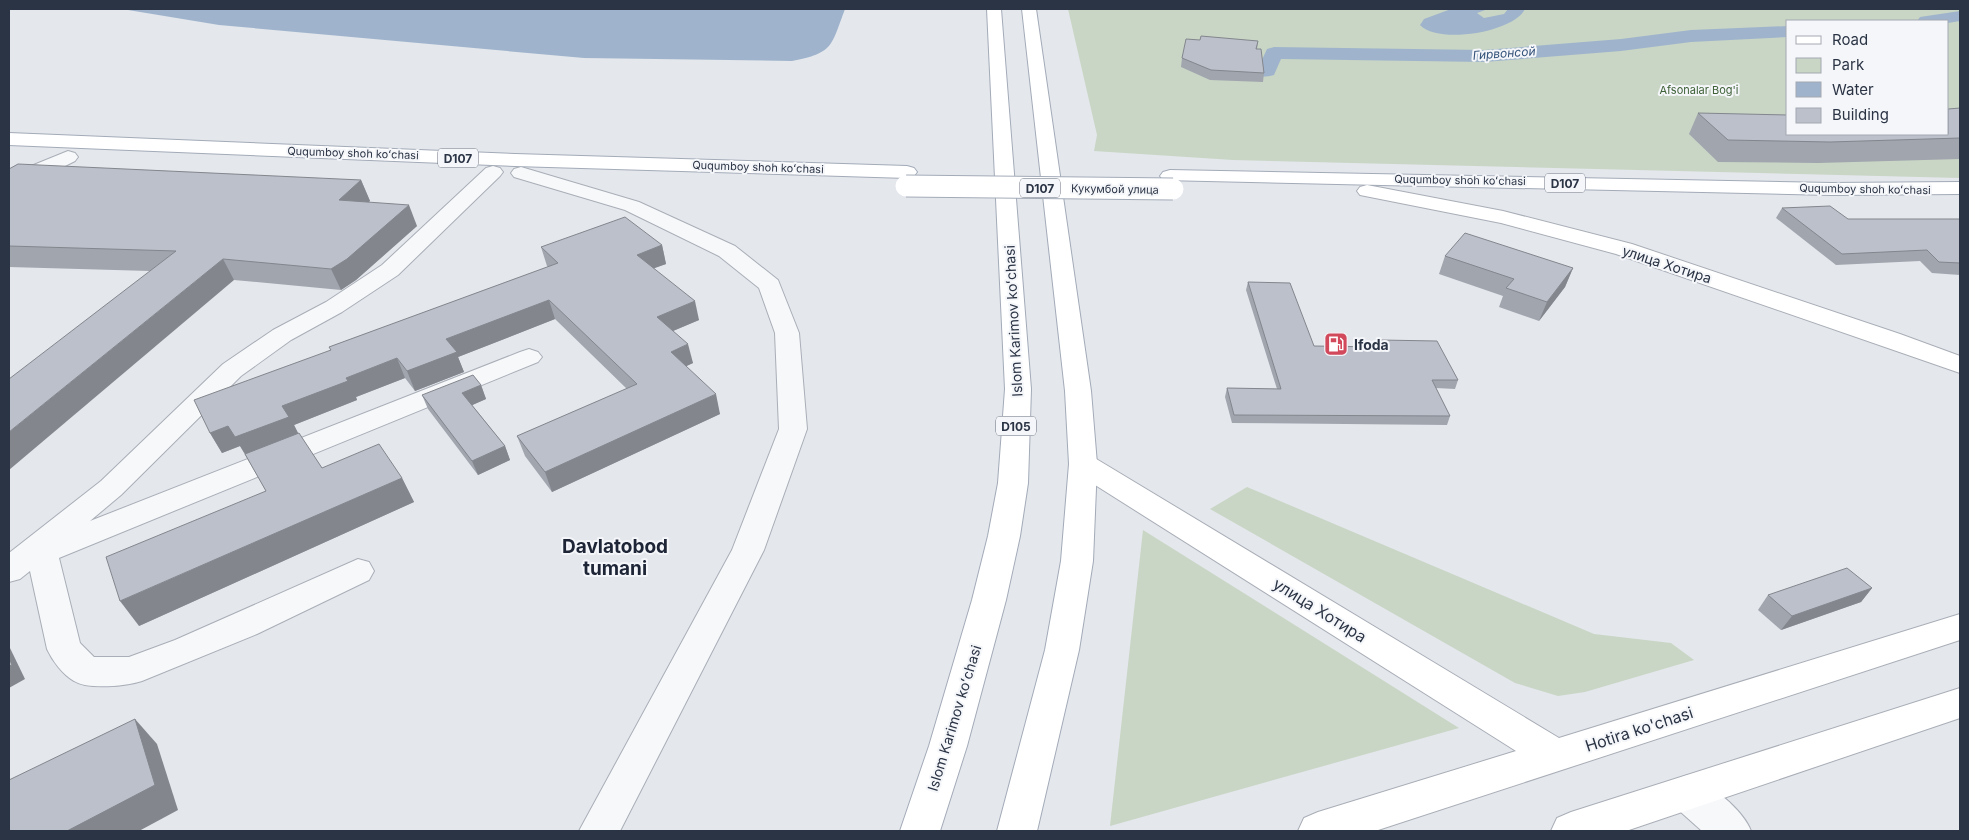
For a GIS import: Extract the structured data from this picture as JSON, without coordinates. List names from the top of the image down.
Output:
{
  "streets": {
    "main road": [
      "Ququmboy shoh koʻchasi",
      "D107",
      "Кукумбой улица",
      "улица Хотира",
      "Islom Karimov koʻchasi",
      "D105",
      "Hotira ko'chasi"
    ]
  },
  "crossings": [
    ["Ququmboy shoh koʻchasi", "Кукумбой улица"],
    ["Ququmboy shoh koʻchasi", "улица Хотира"],
    ["улица Хотира", "Hotira ko'chasi"]
  ],
  "districts": ["Davlatobod tumani"],
  "water": ["Гирвонсой"],
  "parks": ["Afsonalar Bog'i"],
  "places": {
    "fuel station": ["Ifoda"]
  },
  "legend": [
    "Road",
    "Park",
    "Water",
    "Building"
  ]
}
